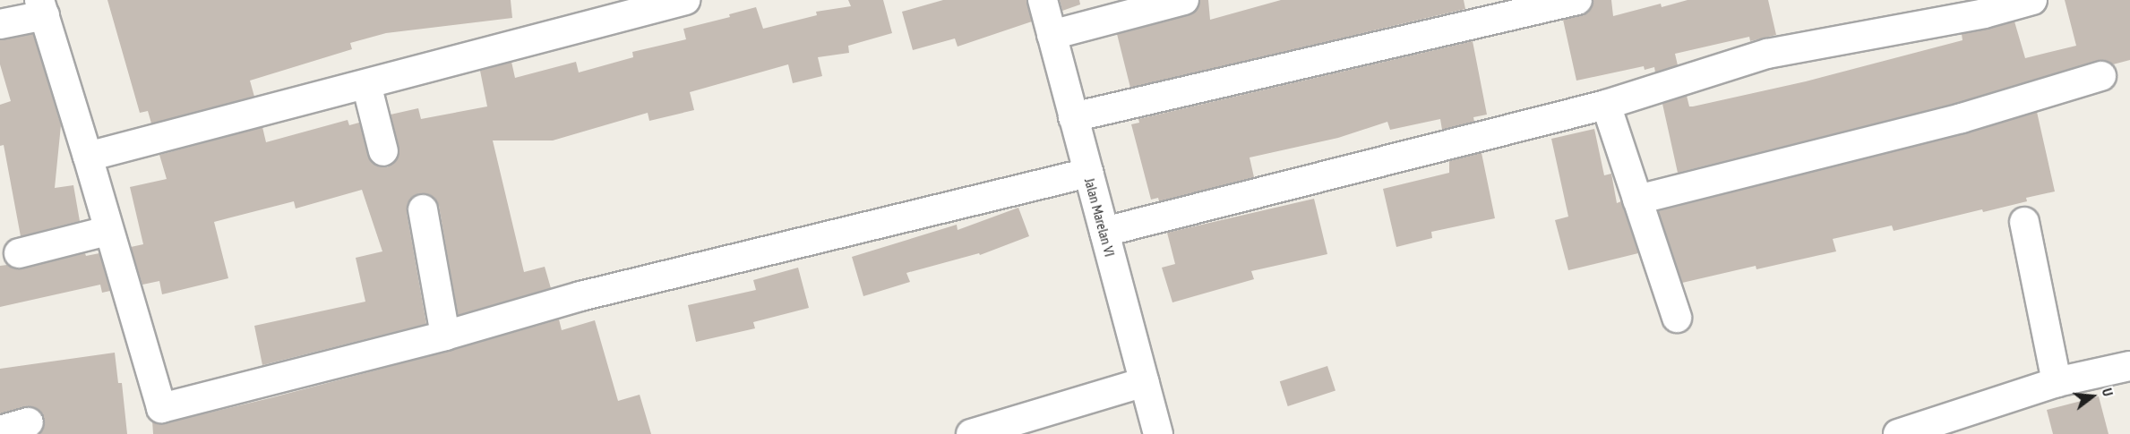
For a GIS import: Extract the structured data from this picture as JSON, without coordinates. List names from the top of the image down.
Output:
{
  "streets": {
    "street": ["Jalan Marelan VI"]
  },
  "north": "right"
}
